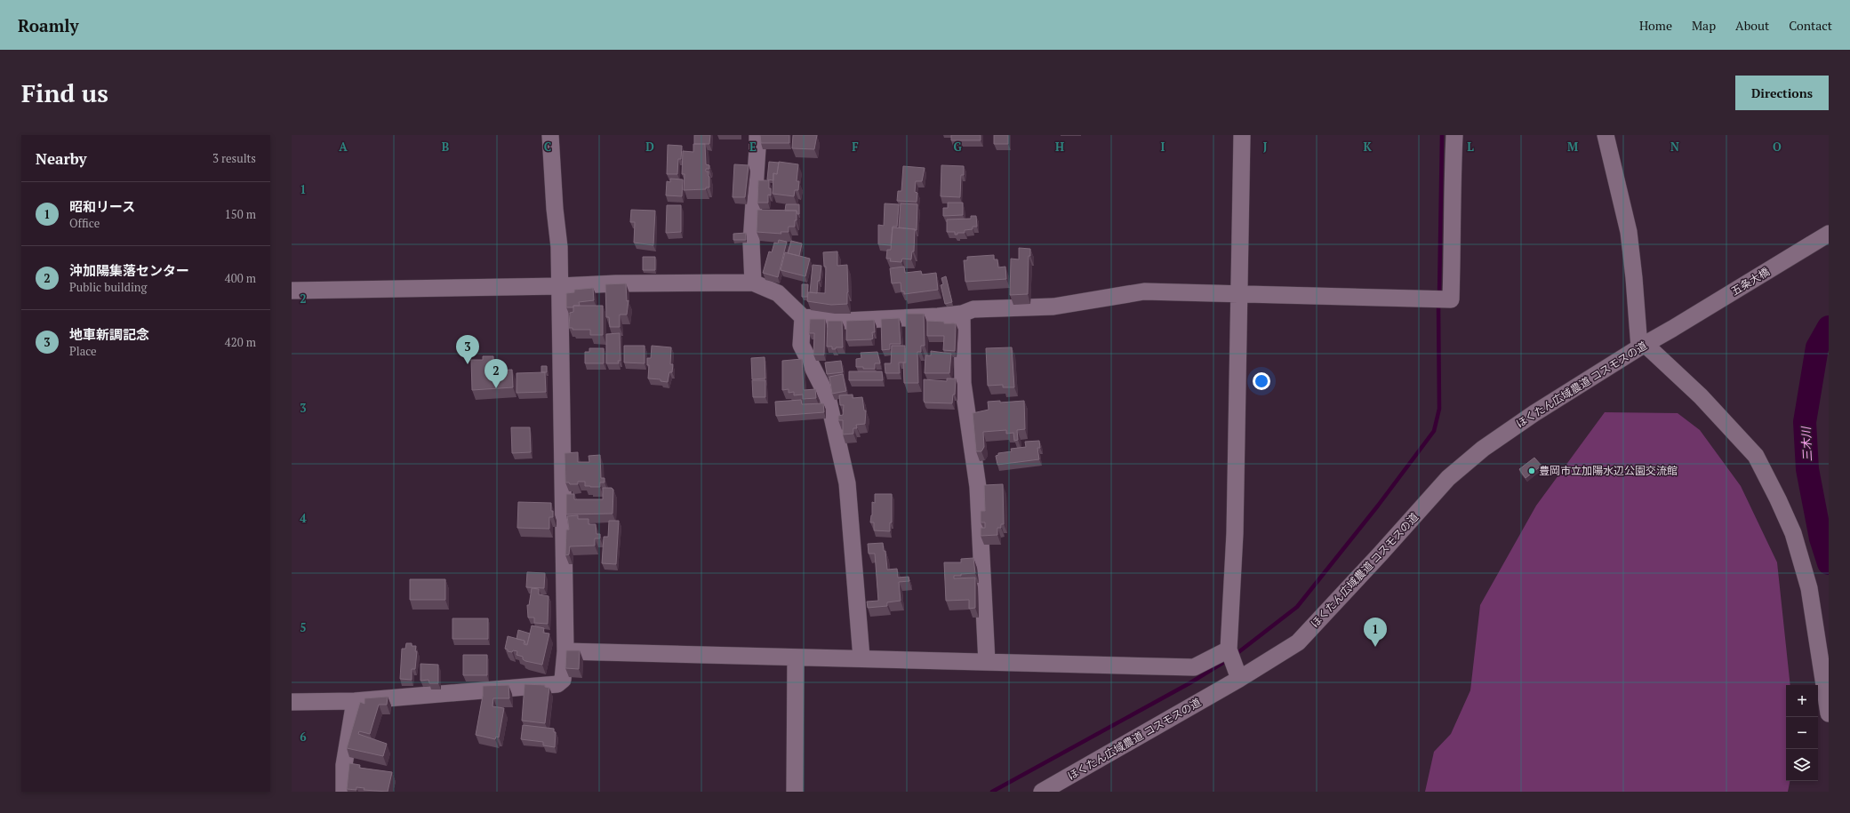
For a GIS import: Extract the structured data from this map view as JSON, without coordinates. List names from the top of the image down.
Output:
{
  "streets": {
    "street": ["五条大橋", "ほくたん広域農道 コスモスの道"]
  },
  "crossings": [
    ["五条大橋", "ほくたん広域農道 コスモスの道"]
  ],
  "water": ["三木川"],
  "places": ["豊岡市立加陽水辺公園交流館"],
  "page": {
    "header": "Roamly",
    "nav": [
      "Home",
      "Map",
      "About",
      "Contact"
    ],
    "buttons": "Directions",
    "title": "Find us",
    "heading": ["Nearby", "3 results"],
    "list": [
      {
        "mark": "1",
        "name": "昭和リース",
        "note": "Office",
        "value": "150 m"
      },
      {
        "mark": "2",
        "name": "沖加陽集落センター",
        "note": "Public building",
        "value": "400 m"
      },
      {
        "mark": "3",
        "name": "地車新調記念",
        "note": "Place",
        "value": "420 m"
      }
    ],
    "pins": ["3", "2", "1"],
    "map_buttons": ["+", "−"]
  },
  "grid": {
    "columns": [
      "A",
      "B",
      "C",
      "D",
      "E",
      "F",
      "G",
      "H",
      "I",
      "J",
      "K",
      "L",
      "M",
      "N",
      "O"
    ],
    "rows": [
      "1",
      "2",
      "3",
      "4",
      "5",
      "6"
    ]
  }
}
